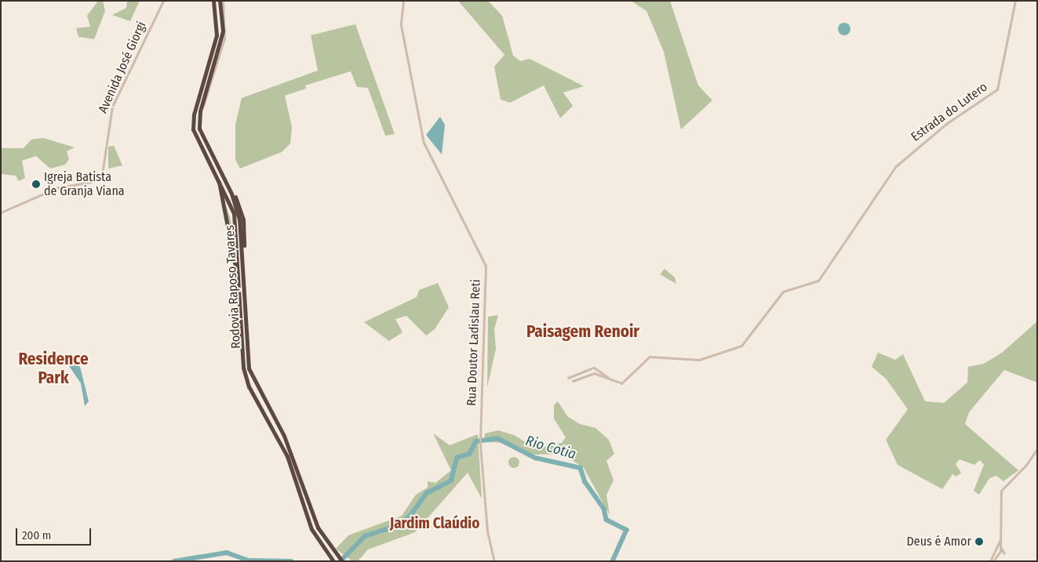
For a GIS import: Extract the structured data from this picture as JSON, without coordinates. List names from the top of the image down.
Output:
{
  "streets": {
    "highway": ["Rodovia Raposo Tavares"],
    "street": ["Avenida José Giorgi", "Estrada do Lutero", "Rua Doutor Ladislau Reti"]
  },
  "districts": ["Paisagem Renoir", "Residence Park", "Jardim Claúdio"],
  "water": ["Rio Cotia"],
  "places": ["Igreja Batista de Granja Viana", "Deus é Amor"],
  "scale_bar": "200 m"
}
